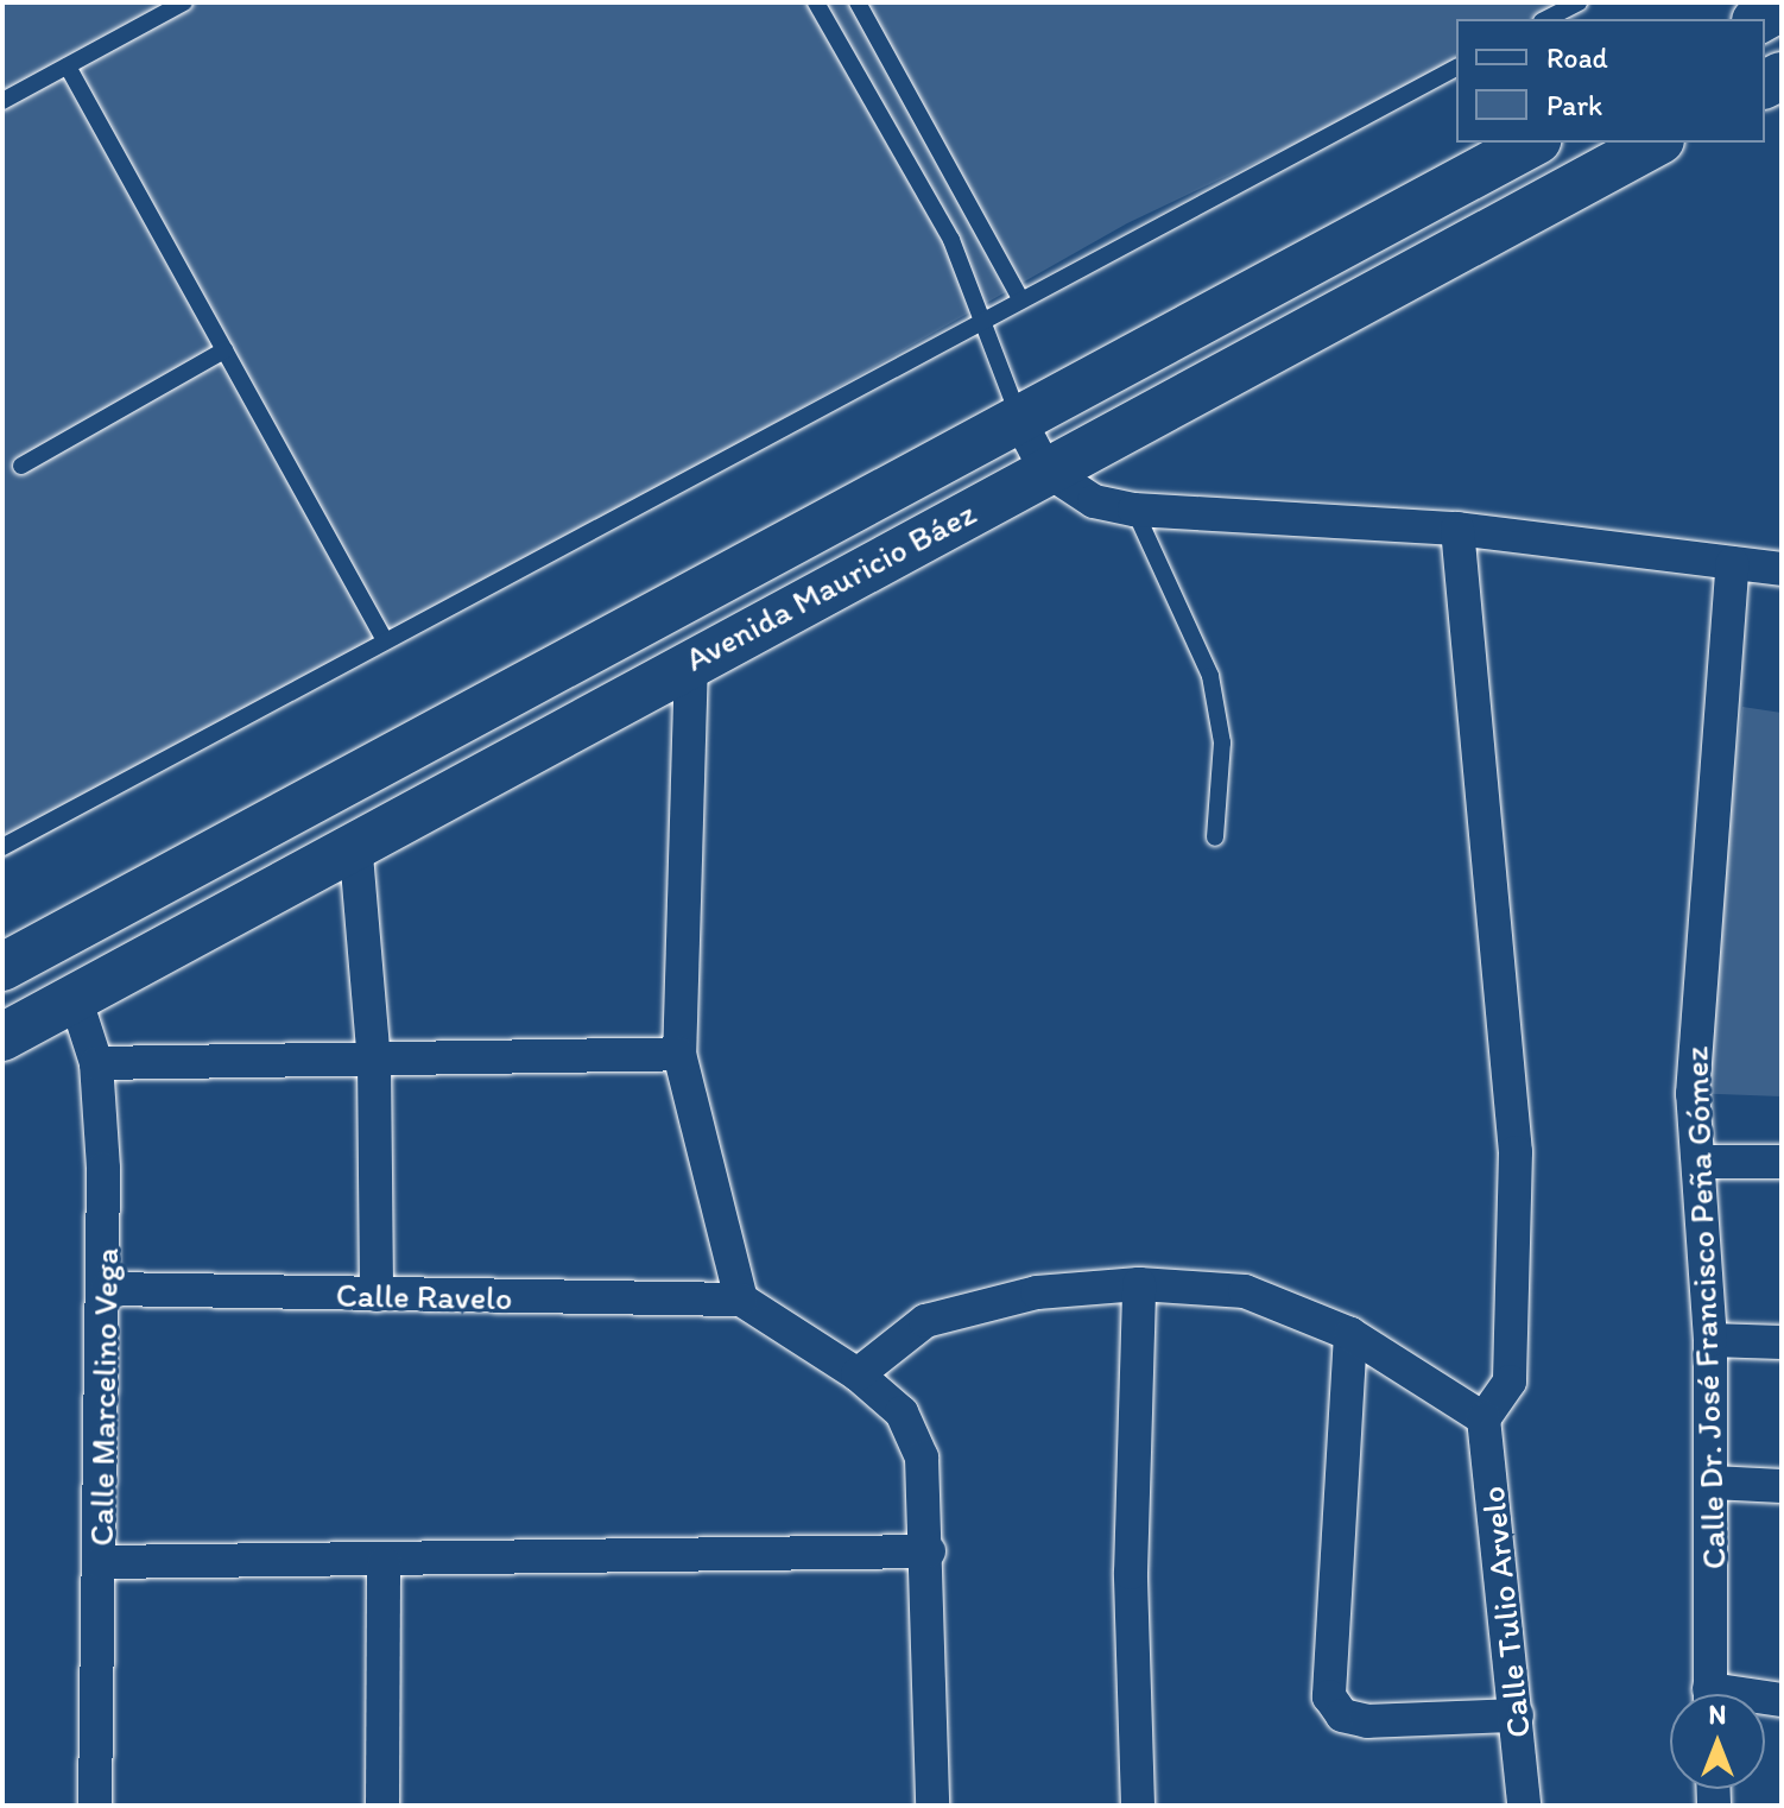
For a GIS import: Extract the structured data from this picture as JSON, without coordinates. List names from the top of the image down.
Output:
{
  "streets": {
    "main road": ["Avenida Mauricio Báez"],
    "street": [
      "Calle Ravelo",
      "Calle Dr. José Francisco Peña Gómez",
      "Calle Marcelino Vega",
      "Calle Tulio Arvelo"
    ]
  },
  "crossings": [
    ["Avenida Mauricio Báez", "Calle Marcelino Vega"],
    ["Calle Ravelo", "Calle Marcelino Vega"]
  ],
  "legend": ["Road", "Park"],
  "north": "top"
}
